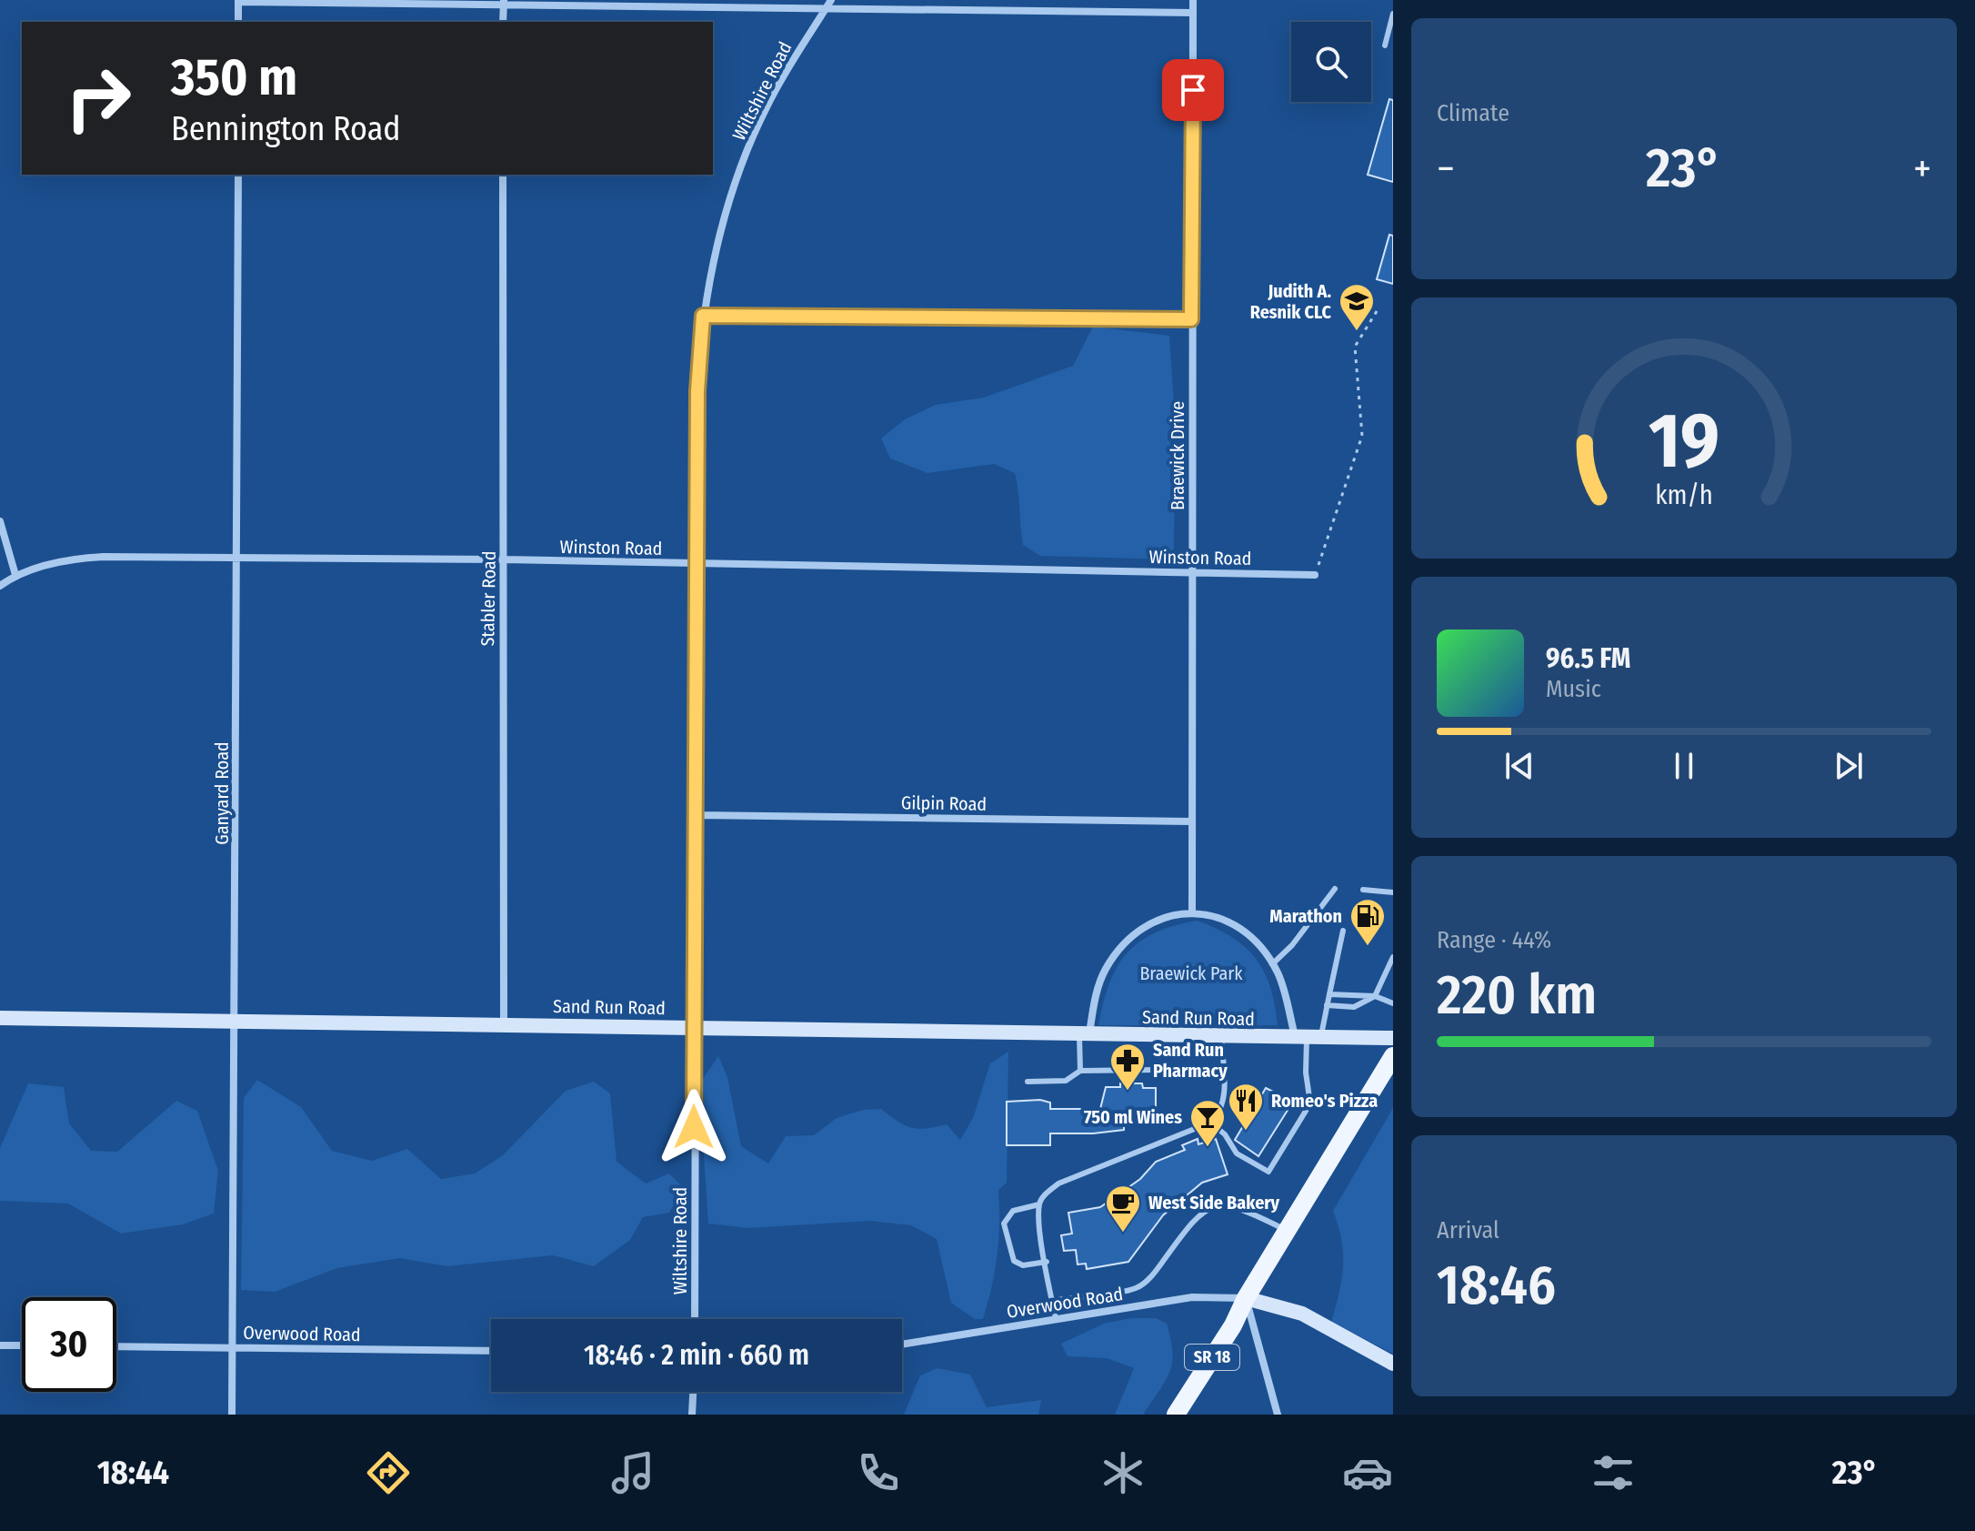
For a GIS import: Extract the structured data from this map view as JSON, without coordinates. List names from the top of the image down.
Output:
{
  "streets": {
    "main road": ["SR 18"],
    "street": [
      "Wiltshire Road",
      "Braewick Drive",
      "Winston Road",
      "Stabler Road",
      "Ganyard Road",
      "Gilpin Road",
      "Sand Run Road",
      "Overwood Road"
    ]
  },
  "crossings": [
    ["Wiltshire Road", "Winston Road"],
    ["Wiltshire Road", "Gilpin Road"],
    ["Wiltshire Road", "Sand Run Road"],
    ["Braewick Drive", "Winston Road"],
    ["Braewick Drive", "Gilpin Road"],
    ["Winston Road", "Stabler Road"],
    ["Winston Road", "Ganyard Road"],
    ["Stabler Road", "Sand Run Road"],
    ["Ganyard Road", "Sand Run Road"],
    ["Ganyard Road", "Overwood Road"],
    ["Overwood Road", "SR 18"]
  ],
  "parks": ["Braewick Park"],
  "places": {
    "school or university": ["Judith A. Resnik CLC"],
    "fuel station": ["Marathon"],
    "pharmacy": ["Sand Run Pharmacy"],
    "restaurant": ["Romeo's Pizza"],
    "bar": ["750 ml Wines"],
    "cafe": ["West Side Bakery"]
  },
  "page": {
    "tile": [
      "Climate",
      ["Range · 44%", "220 km"],
      ["Arrival", "18:46"]
    ],
    "turn": ["350 m", "Bennington Road"],
    "heat": ["−", "23°", "+"],
    "song": ["96.5 FM", "Music"],
    "limit": "30",
    "trip": "18:46 · 2 min · 660 m",
    "tabs": ["18:44", "23°"],
    "gauge": ["19", "km/h"]
  }
}
